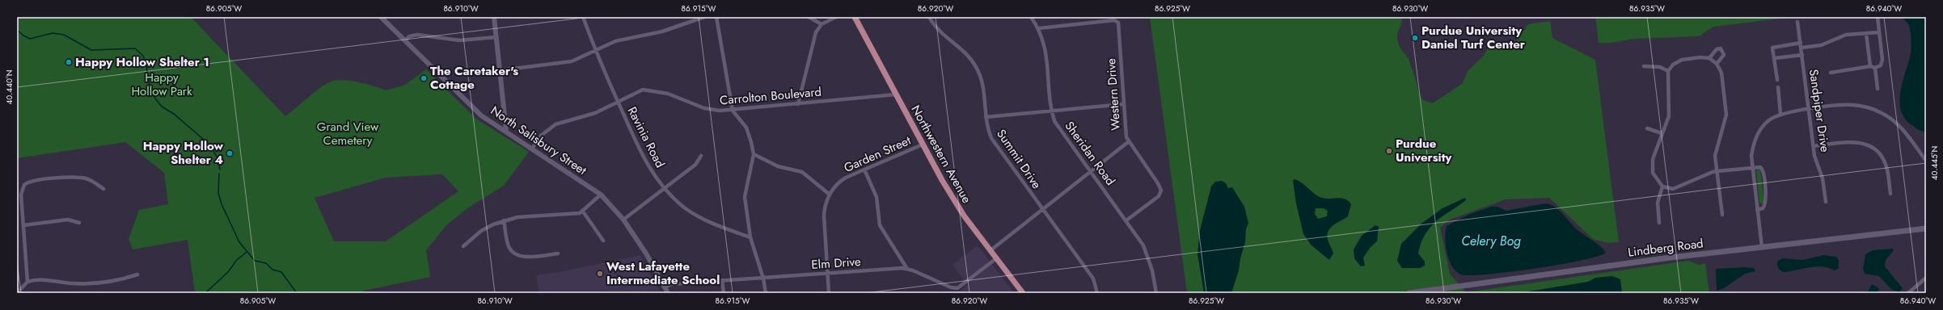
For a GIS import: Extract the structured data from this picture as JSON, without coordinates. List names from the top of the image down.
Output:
{
  "streets": {
    "main road": ["Northwestern Avenue", "Lindberg Road"],
    "street": [
      "Western Drive",
      "Carrolton Boulevard",
      "Sandpiper Drive",
      "Ravinia Road",
      "North Salisbury Street",
      "Sheridan Road",
      "Garden Street",
      "Summit Drive",
      "Elm Drive"
    ]
  },
  "crossings": [
    ["Western Drive", "Sheridan Road"],
    ["Carrolton Boulevard", "Ravinia Road"],
    ["Carrolton Boulevard", "North Salisbury Street"],
    ["Carrolton Boulevard", "Northwestern Avenue"],
    ["North Salisbury Street", "Elm Drive"],
    ["Garden Street", "Northwestern Avenue"],
    ["Garden Street", "Elm Drive"],
    ["Northwestern Avenue", "Elm Drive"]
  ],
  "water": ["Celery Bog"],
  "parks": ["Happy Hollow Park", "Grand View Cemetery"],
  "places": [
    "Purdue University Daniel Turf Center",
    "Happy Hollow Shelter 1",
    "The Caretaker's Cottage",
    "Purdue University",
    "Happy Hollow Shelter 4",
    "West Lafayette Intermediate School"
  ],
  "coordinates": [
    "86.905°W",
    "86.910°W",
    "86.915°W",
    "86.920°W",
    "86.925°W",
    "86.930°W",
    "86.935°W",
    "86.940°W",
    "40.440°N",
    "40.445°N"
  ]
}
